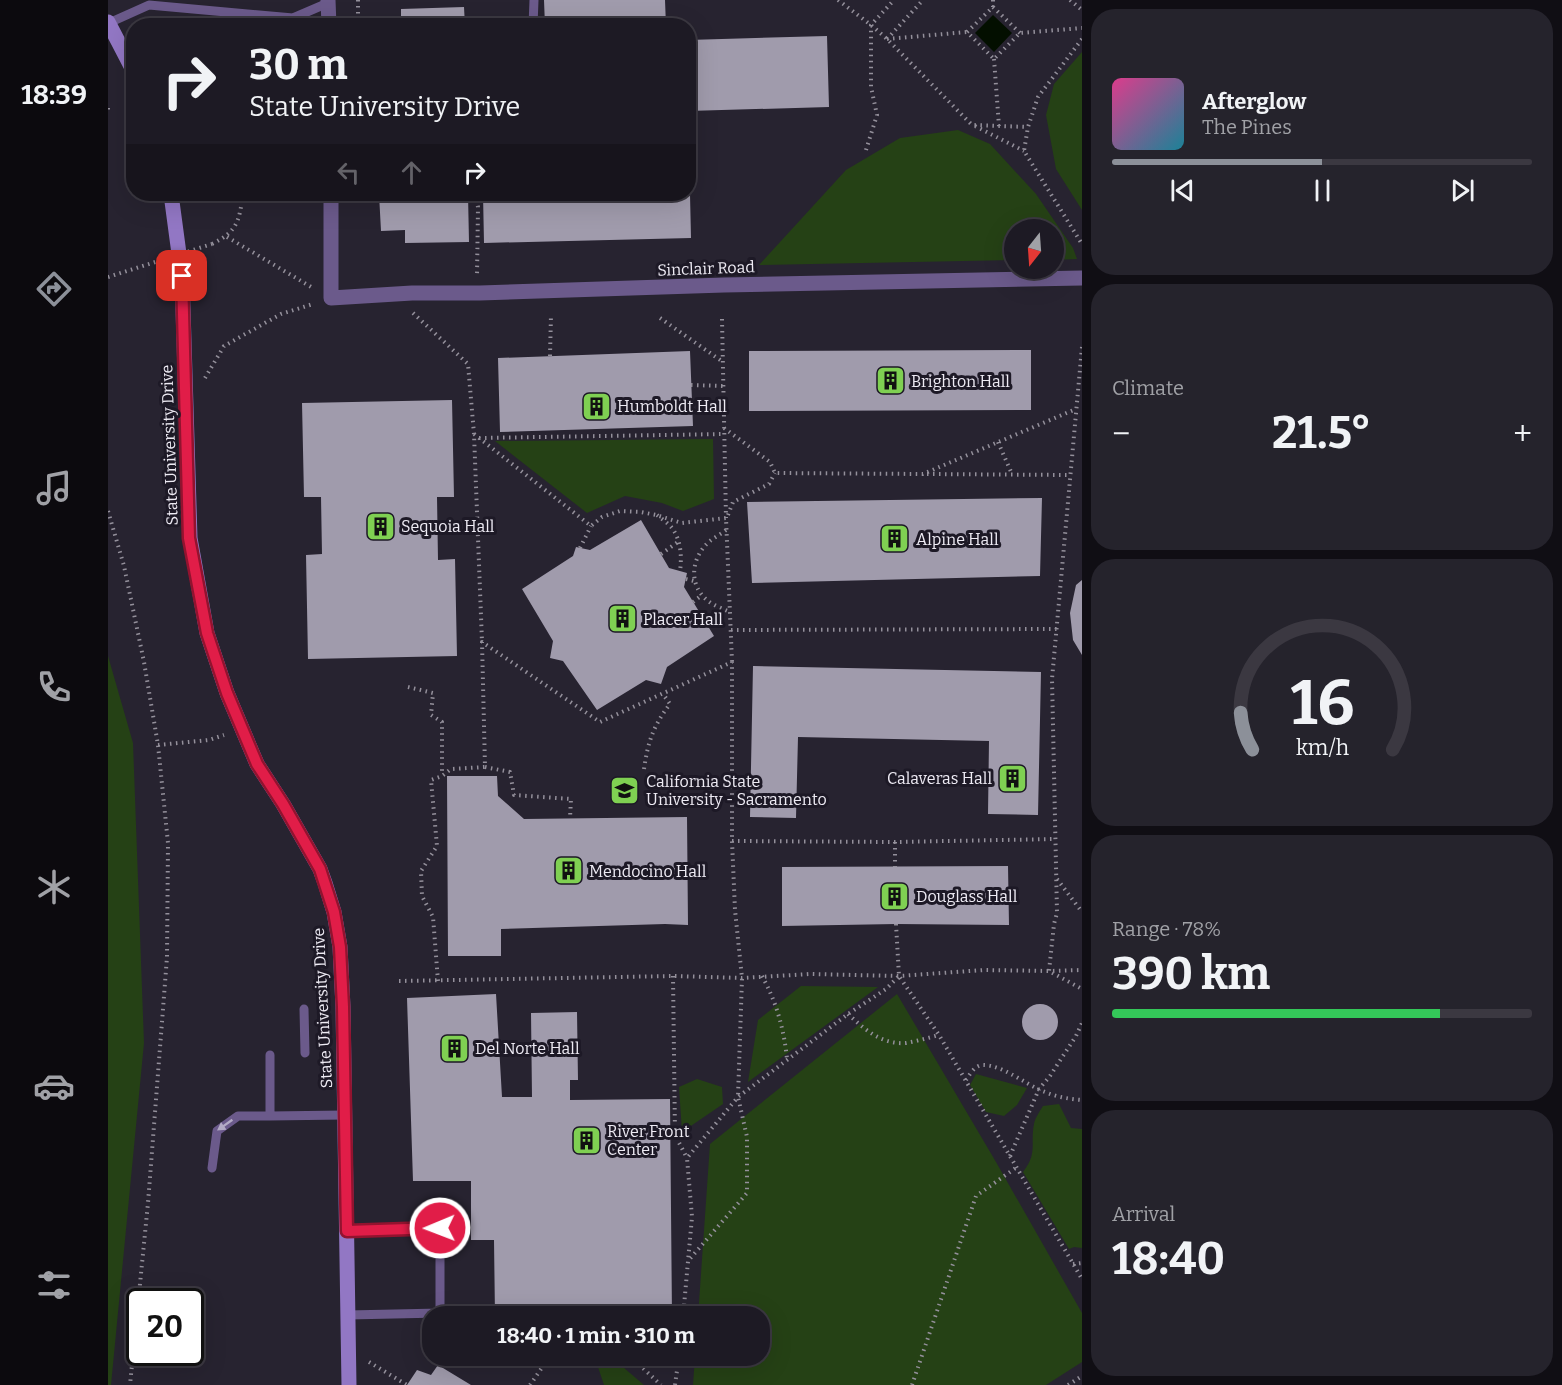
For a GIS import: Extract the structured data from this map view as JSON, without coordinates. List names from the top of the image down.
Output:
{
  "streets": {
    "street": ["Sinclair Road", "State University Drive"]
  },
  "places": {
    "building": [
      "Brighton Hall",
      "Humboldt Hall",
      "Sequoia Hall",
      "Alpine Hall",
      "Placer Hall",
      "Calaveras Hall",
      "Mendocino Hall",
      "Douglass Hall",
      "Del Norte Hall",
      "River Front Center"
    ],
    "school or university": ["California State University - Sacramento"]
  },
  "north": "bottom",
  "page": {
    "tabs": "18:39",
    "turn": ["30 m", "State University Drive"],
    "song": ["Afterglow", "The Pines"],
    "tile": [
      "Climate",
      ["Range · 78%", "390 km"],
      ["Arrival", "18:40"]
    ],
    "heat": ["−", "21.5°", "+"],
    "limit": "20",
    "trip": "18:40 · 1 min · 310 m",
    "gauge": ["16", "km/h"]
  }
}
